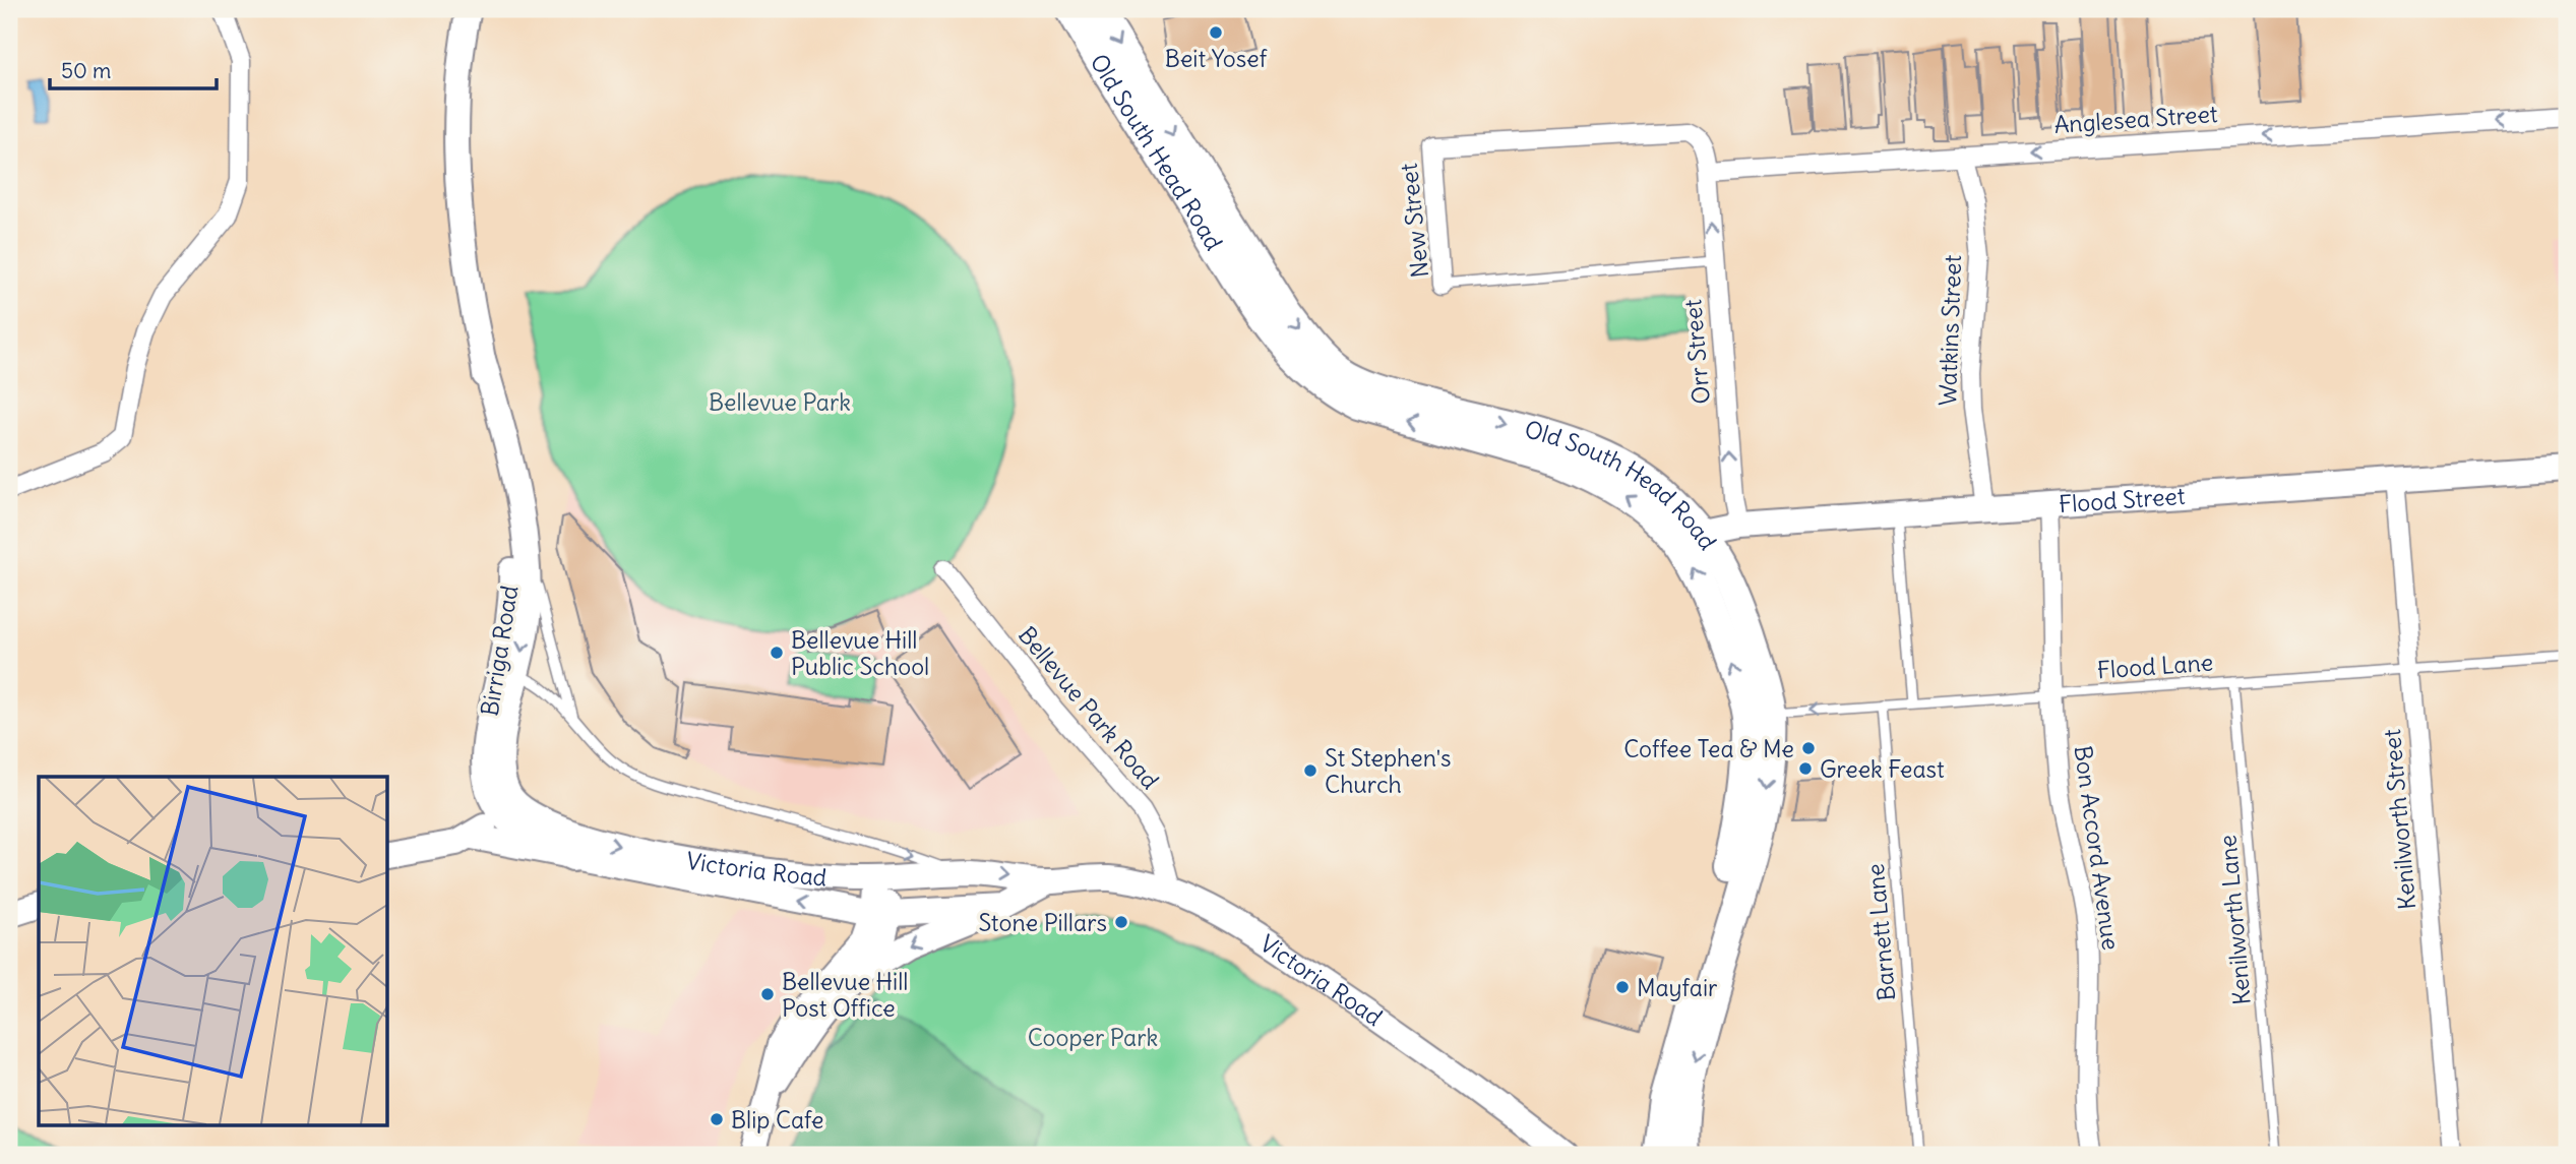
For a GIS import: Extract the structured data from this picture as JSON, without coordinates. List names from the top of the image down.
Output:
{
  "streets": {
    "main road": ["Old South Head Road"],
    "street": [
      "Anglesea Street",
      "New Street",
      "Watkins Street",
      "Orr Street",
      "Flood Street",
      "Birriga Road",
      "Bellevue Park Road",
      "Kenilworth Street",
      "Bon Accord Avenue",
      "Victoria Road"
    ],
    "lane": ["Flood Lane", "Kenilworth Lane", "Barnett Lane"]
  },
  "crossings": [
    ["Anglesea Street", "New Street"],
    ["Anglesea Street", "Watkins Street"],
    ["Anglesea Street", "Orr Street"],
    ["Old South Head Road", "Flood Street"],
    ["Old South Head Road", "Flood Lane"],
    ["New Street", "Orr Street"],
    ["Watkins Street", "Flood Street"],
    ["Orr Street", "Flood Street"],
    ["Flood Street", "Kenilworth Street"],
    ["Flood Street", "Bon Accord Avenue"],
    ["Birriga Road", "Victoria Road"],
    ["Flood Lane", "Kenilworth Street"],
    ["Flood Lane", "Bon Accord Avenue"],
    ["Flood Lane", "Kenilworth Lane"],
    ["Flood Lane", "Barnett Lane"],
    ["Bellevue Park Road", "Victoria Road"]
  ],
  "one_way": ["Anglesea Street", "Orr Street"],
  "parks": ["Bellevue Park", "Cooper Park"],
  "places": [
    "Beit Yosef",
    "Bellevue Hill Public School",
    "Coffee Tea & Me",
    "Greek Feast",
    "St Stephen's Church",
    "Stone Pillars",
    "Mayfair",
    "Bellevue Hill Post Office",
    "Blip Cafe"
  ],
  "scale_bar": "50 m"
}
